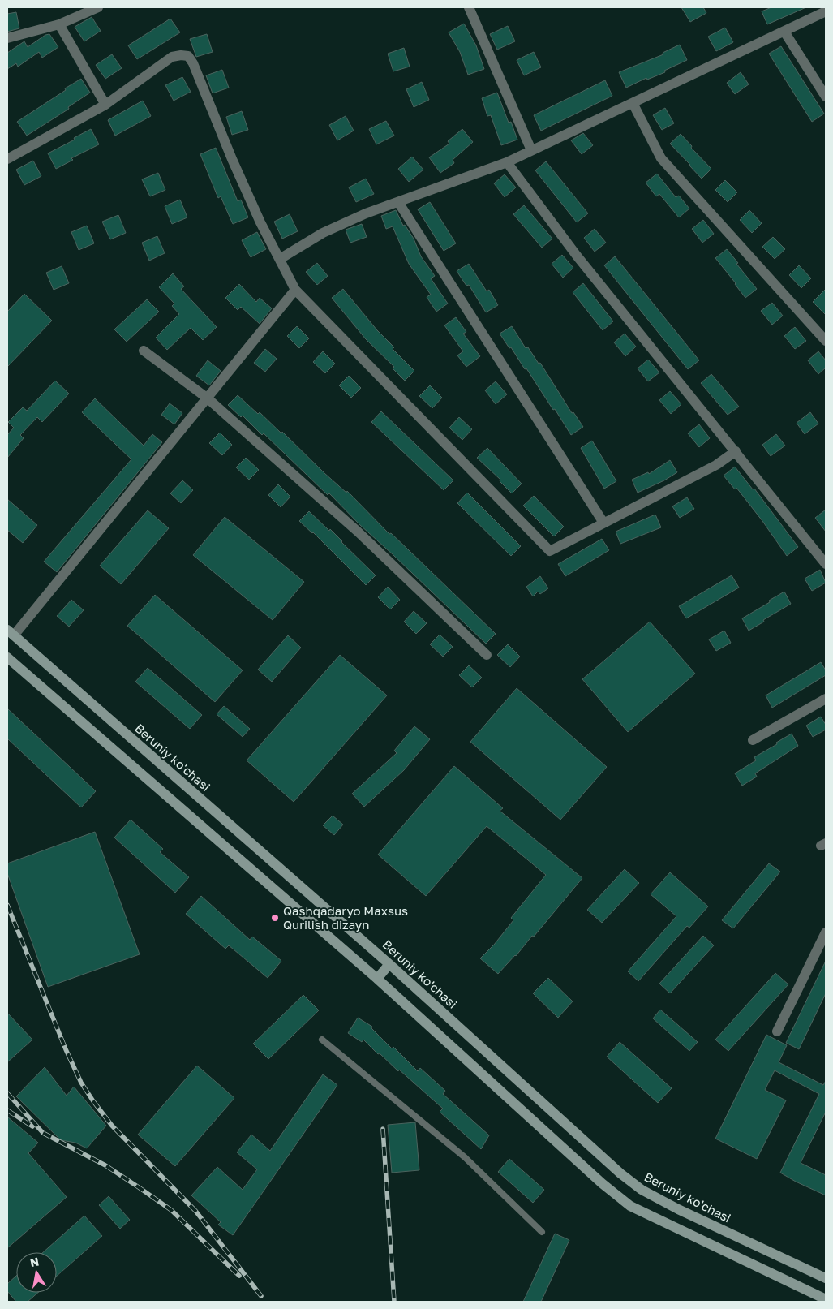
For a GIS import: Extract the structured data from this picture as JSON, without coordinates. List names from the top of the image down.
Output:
{
  "streets": {
    "main road": ["Beruniy ko'chasi"]
  },
  "places": ["Qashqadaryo Maxsus Qurilish dizayn"],
  "north": "top"
}
